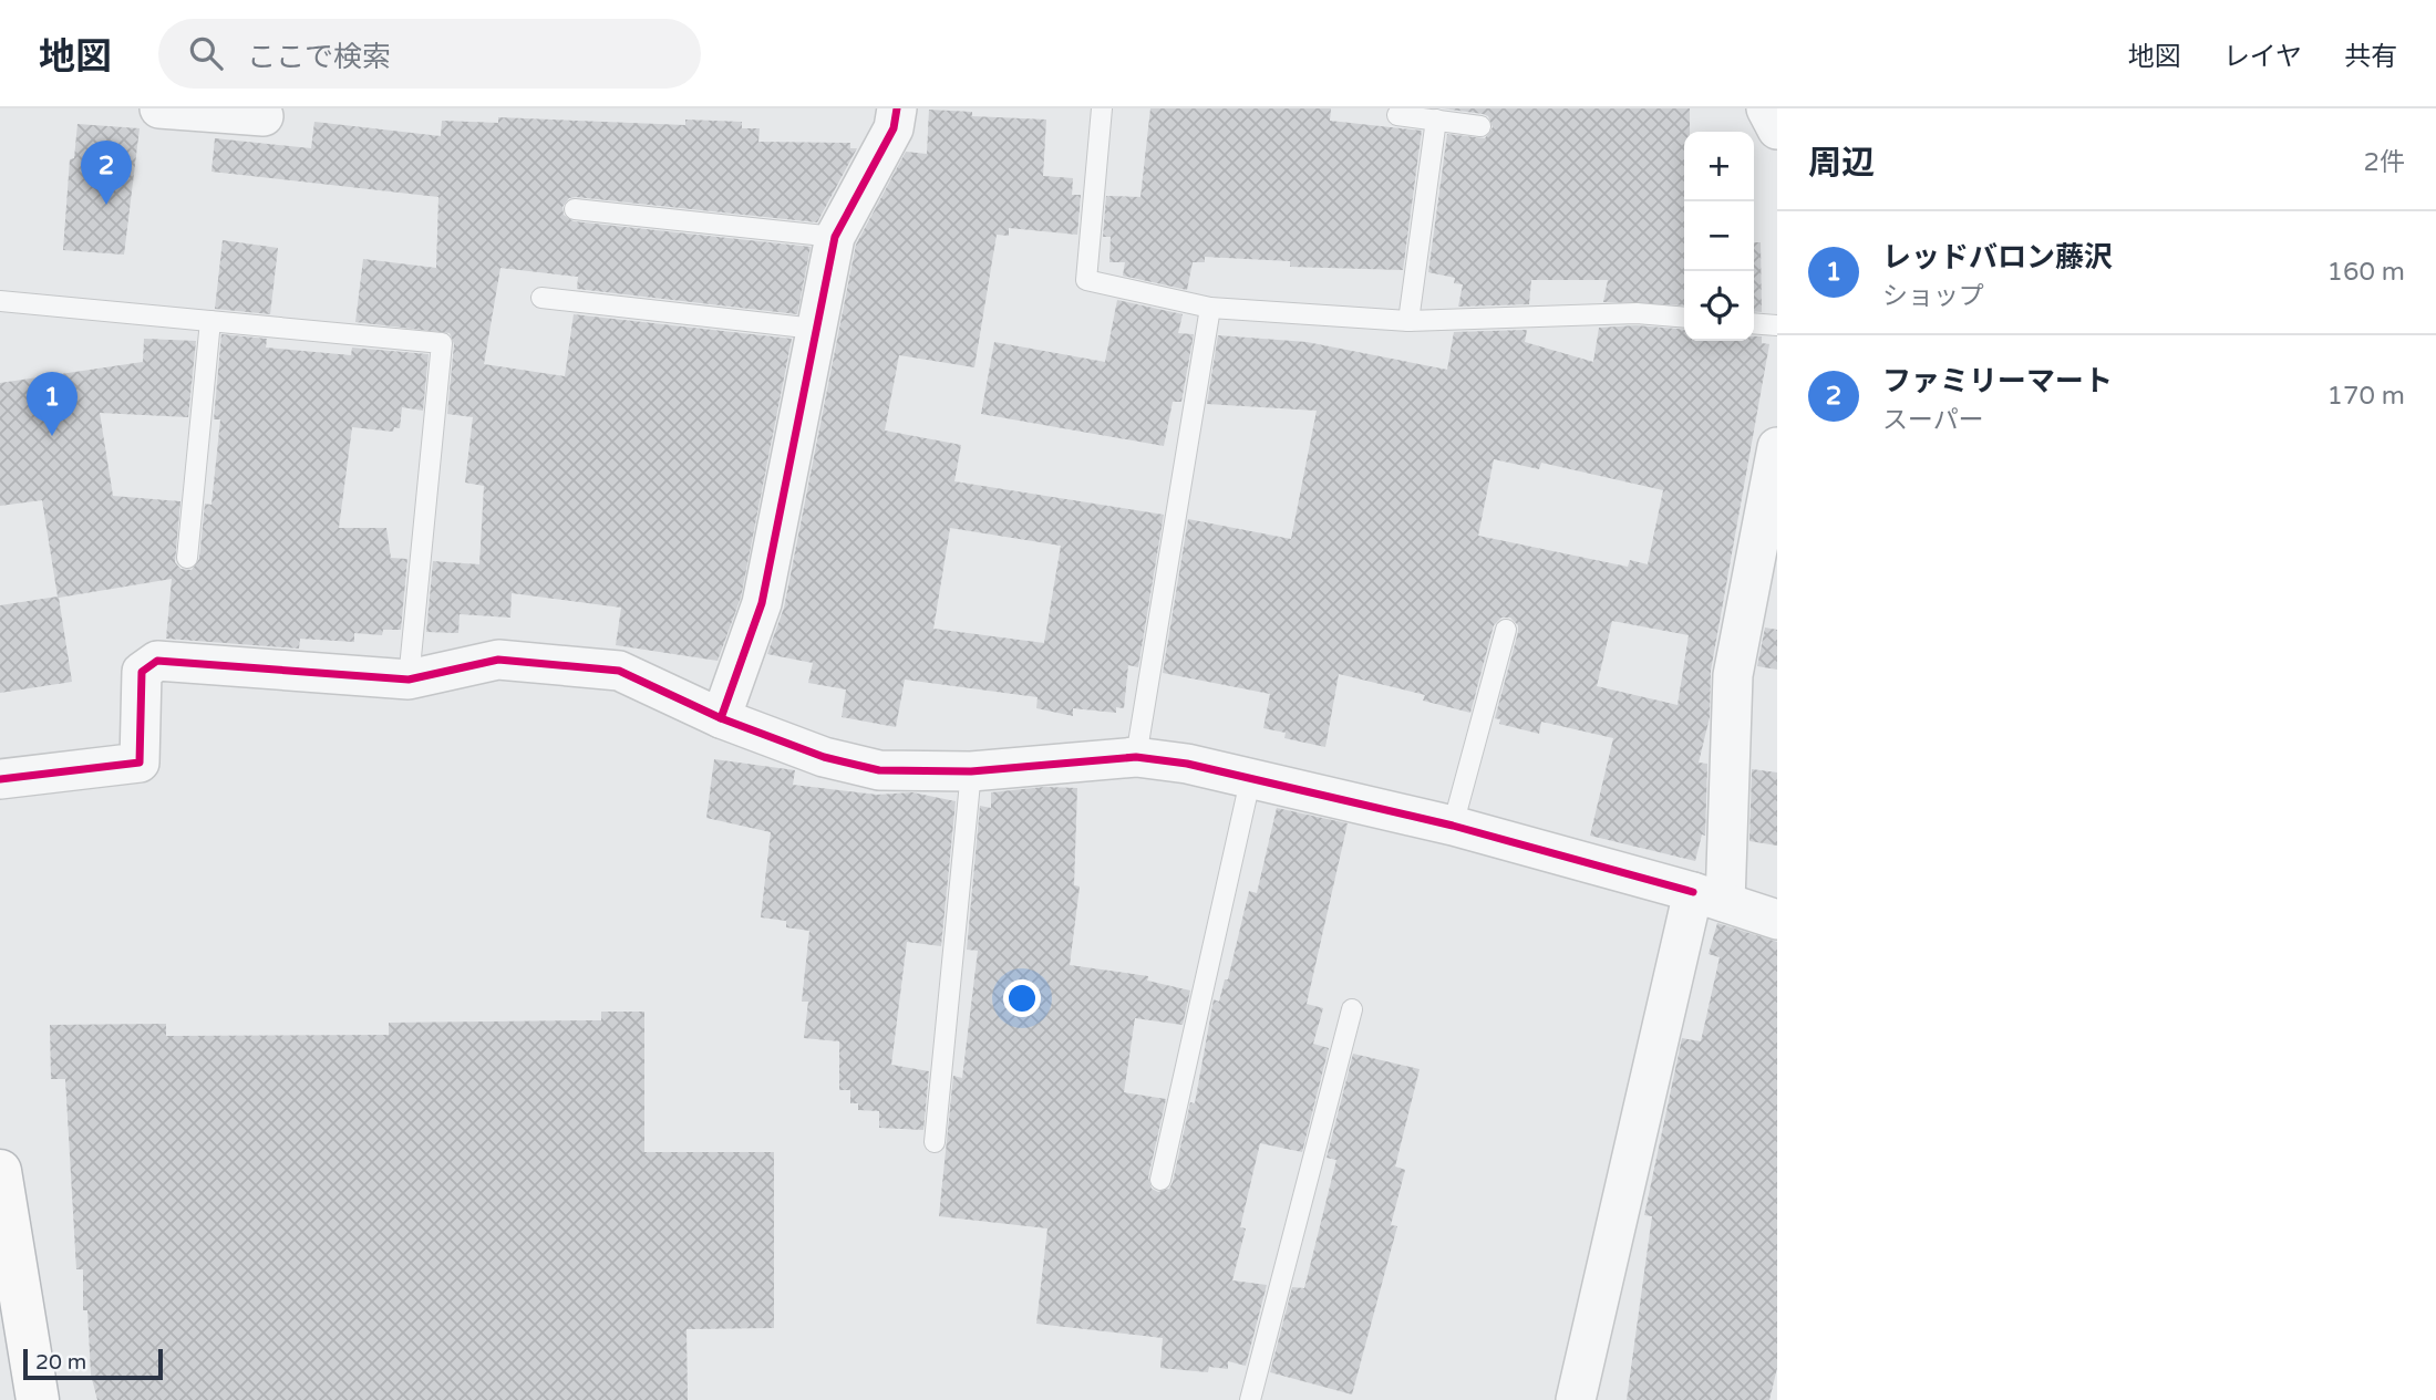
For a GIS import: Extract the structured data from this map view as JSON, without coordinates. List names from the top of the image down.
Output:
{
  "scale_bar": "20 m",
  "page": {
    "header": "地図",
    "search": "ここで検索",
    "nav": ["地図", "レイヤ", "共有"],
    "heading": ["周辺", "2件"],
    "map_buttons": ["+", "−"],
    "pins": ["2", "1"],
    "list": [
      {
        "mark": "1",
        "name": "レッドバロン藤沢",
        "note": "ショップ",
        "value": "160 m"
      },
      {
        "mark": "2",
        "name": "ファミリーマート",
        "note": "スーパー",
        "value": "170 m"
      }
    ],
    "scale": "20 m"
  }
}
